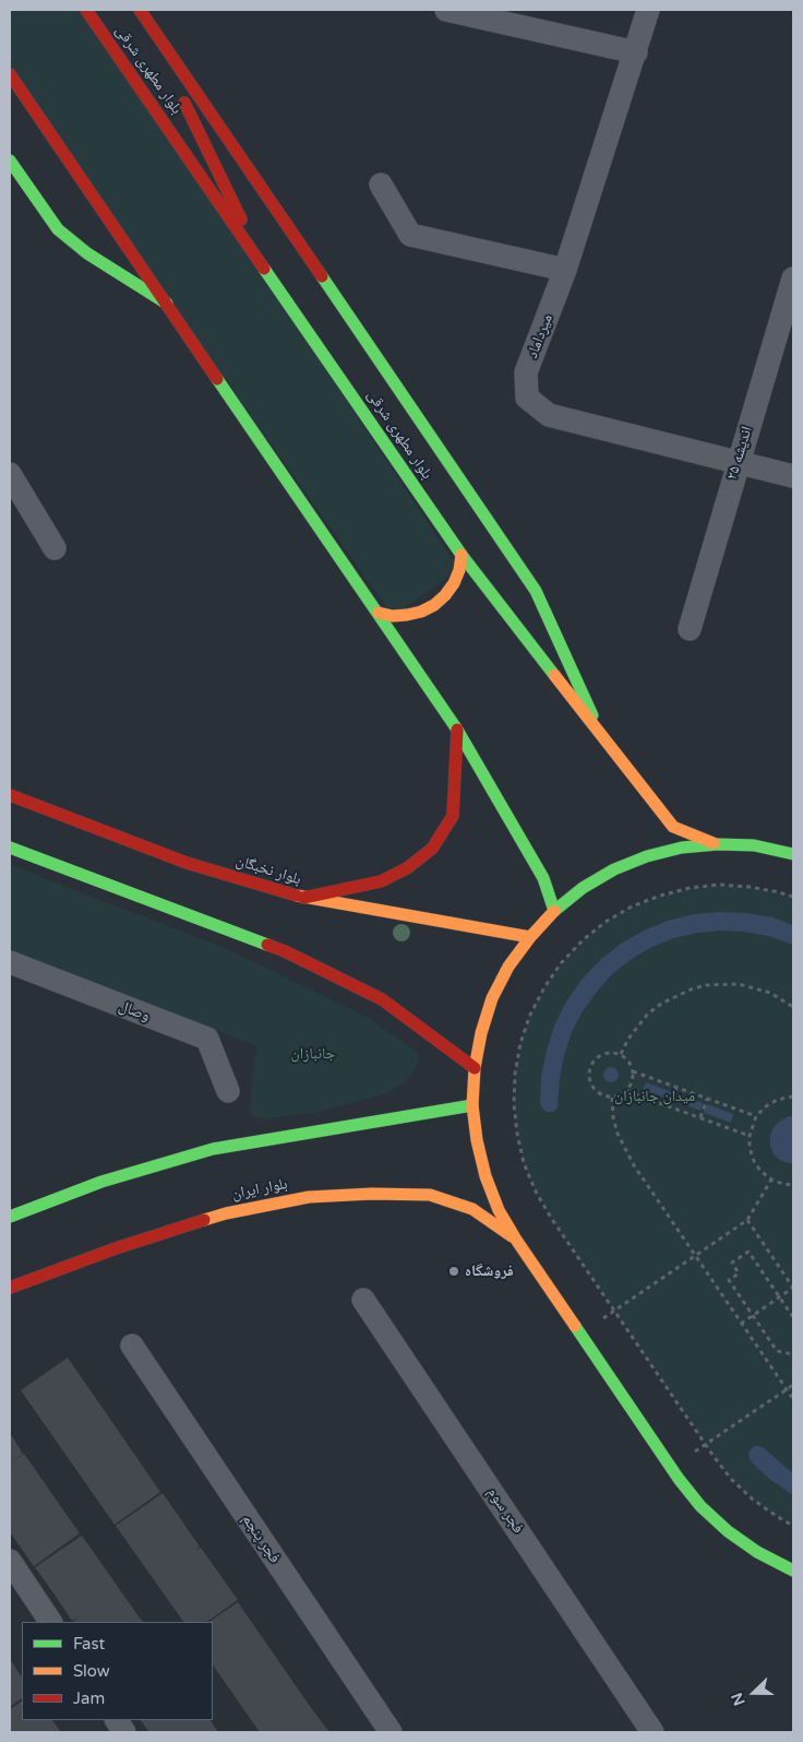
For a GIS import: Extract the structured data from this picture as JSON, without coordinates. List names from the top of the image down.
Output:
{
  "streets": {
    "main road": ["بلوار مطهری شرقی", "بلوار نخبگان", "بلوار ایران"],
    "street": [
      "میرداماد",
      "اندیشه ۲۵",
      "وصال",
      "فجر سوم",
      "فجر پنجم"
    ]
  },
  "crossings": [
    ["میرداماد", "اندیشه ۲۵"]
  ],
  "parks": ["جانبازان", "میدان جانبازان"],
  "places": ["فروشگاه"],
  "legend": ["Fast", "Slow", "Jam"],
  "north": "left"
}
